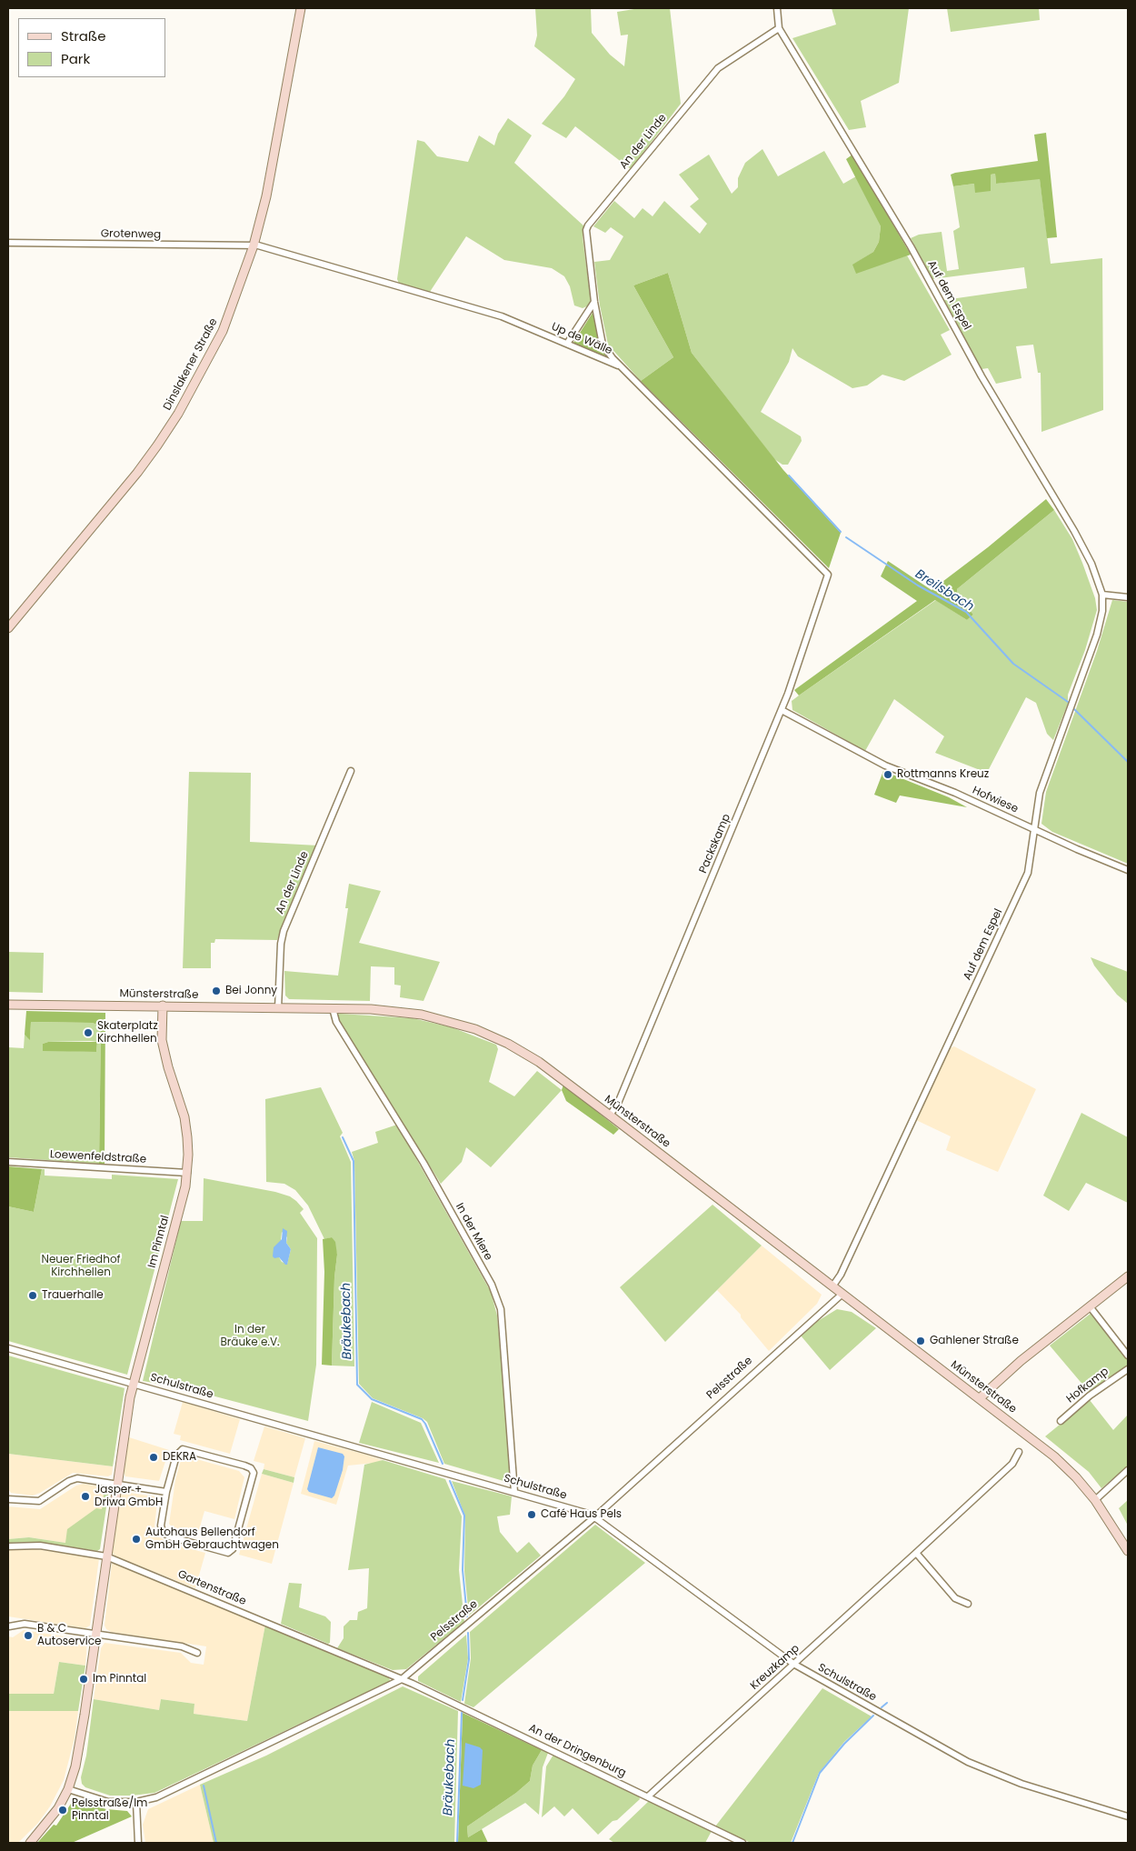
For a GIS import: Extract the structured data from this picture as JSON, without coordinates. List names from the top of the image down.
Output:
{
  "streets": {
    "main road": ["Dinslakener Straße", "Münsterstraße", "Im Pinntal"],
    "street": [
      "An der Linde",
      "Grotenweg",
      "Auf dem Espel",
      "Up de Wälle",
      "Hofwiese",
      "Packskamp",
      "Loewenfeldstraße",
      "In der Miere",
      "Pelsstraße",
      "Hofkamp",
      "Schulstraße",
      "Gartenstraße",
      "Kreuzkamp",
      "An der Dringenburg"
    ]
  },
  "crossings": [
    ["An der Linde", "Auf dem Espel"],
    ["An der Linde", "Up de Wälle"],
    ["An der Linde", "Münsterstraße"],
    ["Grotenweg", "Up de Wälle"],
    ["Grotenweg", "Dinslakener Straße"],
    ["Auf dem Espel", "Hofwiese"],
    ["Auf dem Espel", "Münsterstraße"],
    ["Up de Wälle", "Dinslakener Straße"],
    ["Up de Wälle", "Packskamp"],
    ["Hofwiese", "Packskamp"],
    ["Packskamp", "Münsterstraße"],
    ["Münsterstraße", "In der Miere"],
    ["Münsterstraße", "Im Pinntal"],
    ["Münsterstraße", "Pelsstraße"],
    ["Loewenfeldstraße", "Im Pinntal"],
    ["In der Miere", "Schulstraße"],
    ["Im Pinntal", "Pelsstraße"],
    ["Im Pinntal", "Schulstraße"],
    ["Im Pinntal", "Gartenstraße"],
    ["Pelsstraße", "Schulstraße"],
    ["Pelsstraße", "Gartenstraße"],
    ["Pelsstraße", "An der Dringenburg"],
    ["Schulstraße", "Kreuzkamp"],
    ["Gartenstraße", "An der Dringenburg"],
    ["Kreuzkamp", "An der Dringenburg"]
  ],
  "water": ["Breilsbach", "Bräukebach"],
  "parks": ["Neuer Friedhof Kirchhellen", "In der Bräuke e.V."],
  "places": [
    "Rottmanns Kreuz",
    "Bei Jonny",
    "Skaterplatz Kirchhellen",
    "Trauerhalle",
    "Gahlener Straße",
    "DEKRA",
    "Jasper + Driwa GmbH",
    "Café Haus Pels",
    "Autohaus Bellendorf GmbH Gebrauchtwagen",
    "B & C Autoservice",
    "Im Pinntal",
    "Pelsstraße/Im Pinntal"
  ],
  "legend": ["Straße", "Park"]
}
